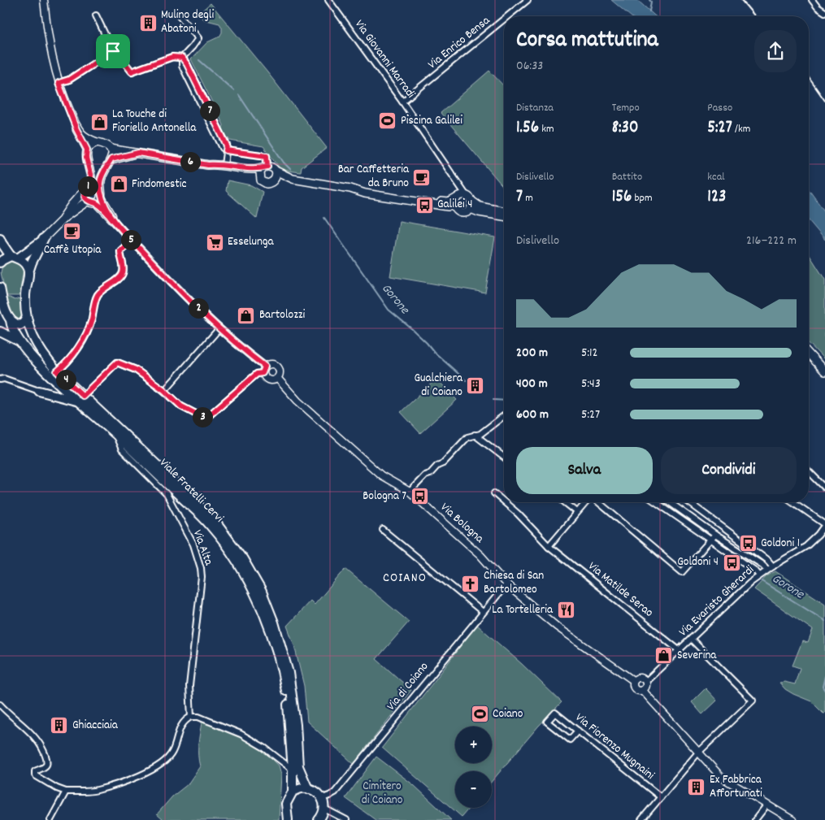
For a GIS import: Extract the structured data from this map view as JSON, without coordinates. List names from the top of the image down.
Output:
{
  "streets": {
    "main road": ["Viale Fratelli Cervi"],
    "street": [
      "Via Enrico Bensa",
      "Via Giovanni Marradi",
      "Via Bologna",
      "Via Alta",
      "Via Matilde Serao",
      "Via Evaristo Gherardi",
      "Via di Coiano",
      "Via Fiorenzo Mugnaini"
    ]
  },
  "crossings": [
    ["Via Enrico Bensa", "Via Giovanni Marradi"],
    ["Viale Fratelli Cervi", "Via Alta"],
    ["Via Bologna", "Via Evaristo Gherardi"],
    ["Via Bologna", "Via di Coiano"],
    ["Via Matilde Serao", "Via Evaristo Gherardi"]
  ],
  "districts": ["COIANO"],
  "water": ["Gorone"],
  "parks": ["Cimitero di Coiano"],
  "places": {
    "building": [
      "Mulino degli Abatoni",
      "Gualchiera di Coiano",
      "Ghiacciaia",
      "Ex Fabbrica Affortunati"
    ],
    "sports": ["Piscina Galilei", "Coiano"],
    "shop": [
      "La Touche di Fioriello Antonella",
      "Findomestic",
      "Bartolozzi",
      "Severina"
    ],
    "cafe": ["Bar Caffetteria da Bruno", "Caffè Utopia"],
    "bus stop": [
      "Galilei 4",
      "Bologna 7",
      "Goldoni 1",
      "Goldoni 4"
    ],
    "supermarket": ["Esselunga"],
    "church": ["Chiesa di San Bartolomeo"],
    "restaurant": ["La Tortelleria"]
  },
  "page": {
    "heading": ["Corsa mattutina", "06:33"],
    "stats": [
      ["Distanza", "1.56 km"],
      ["Tempo", "8:30"],
      ["Passo", "5:27 /km"],
      ["Dislivello", "7 m"],
      ["Battito", "156 bpm"],
      ["kcal", "123"]
    ],
    "pins": [
      "7",
      "6",
      "1",
      "5",
      "2",
      "4",
      "3"
    ],
    "chart": ["Dislivello", "216–222 m"],
    "list": [
      {
        "name": "200 m",
        "note": "5:12"
      },
      {
        "name": "400 m",
        "note": "5:43"
      },
      {
        "name": "600 m",
        "note": "5:27"
      }
    ],
    "buttons": ["Salva", "Condividi"],
    "map_buttons": ["+", "−"]
  }
}
